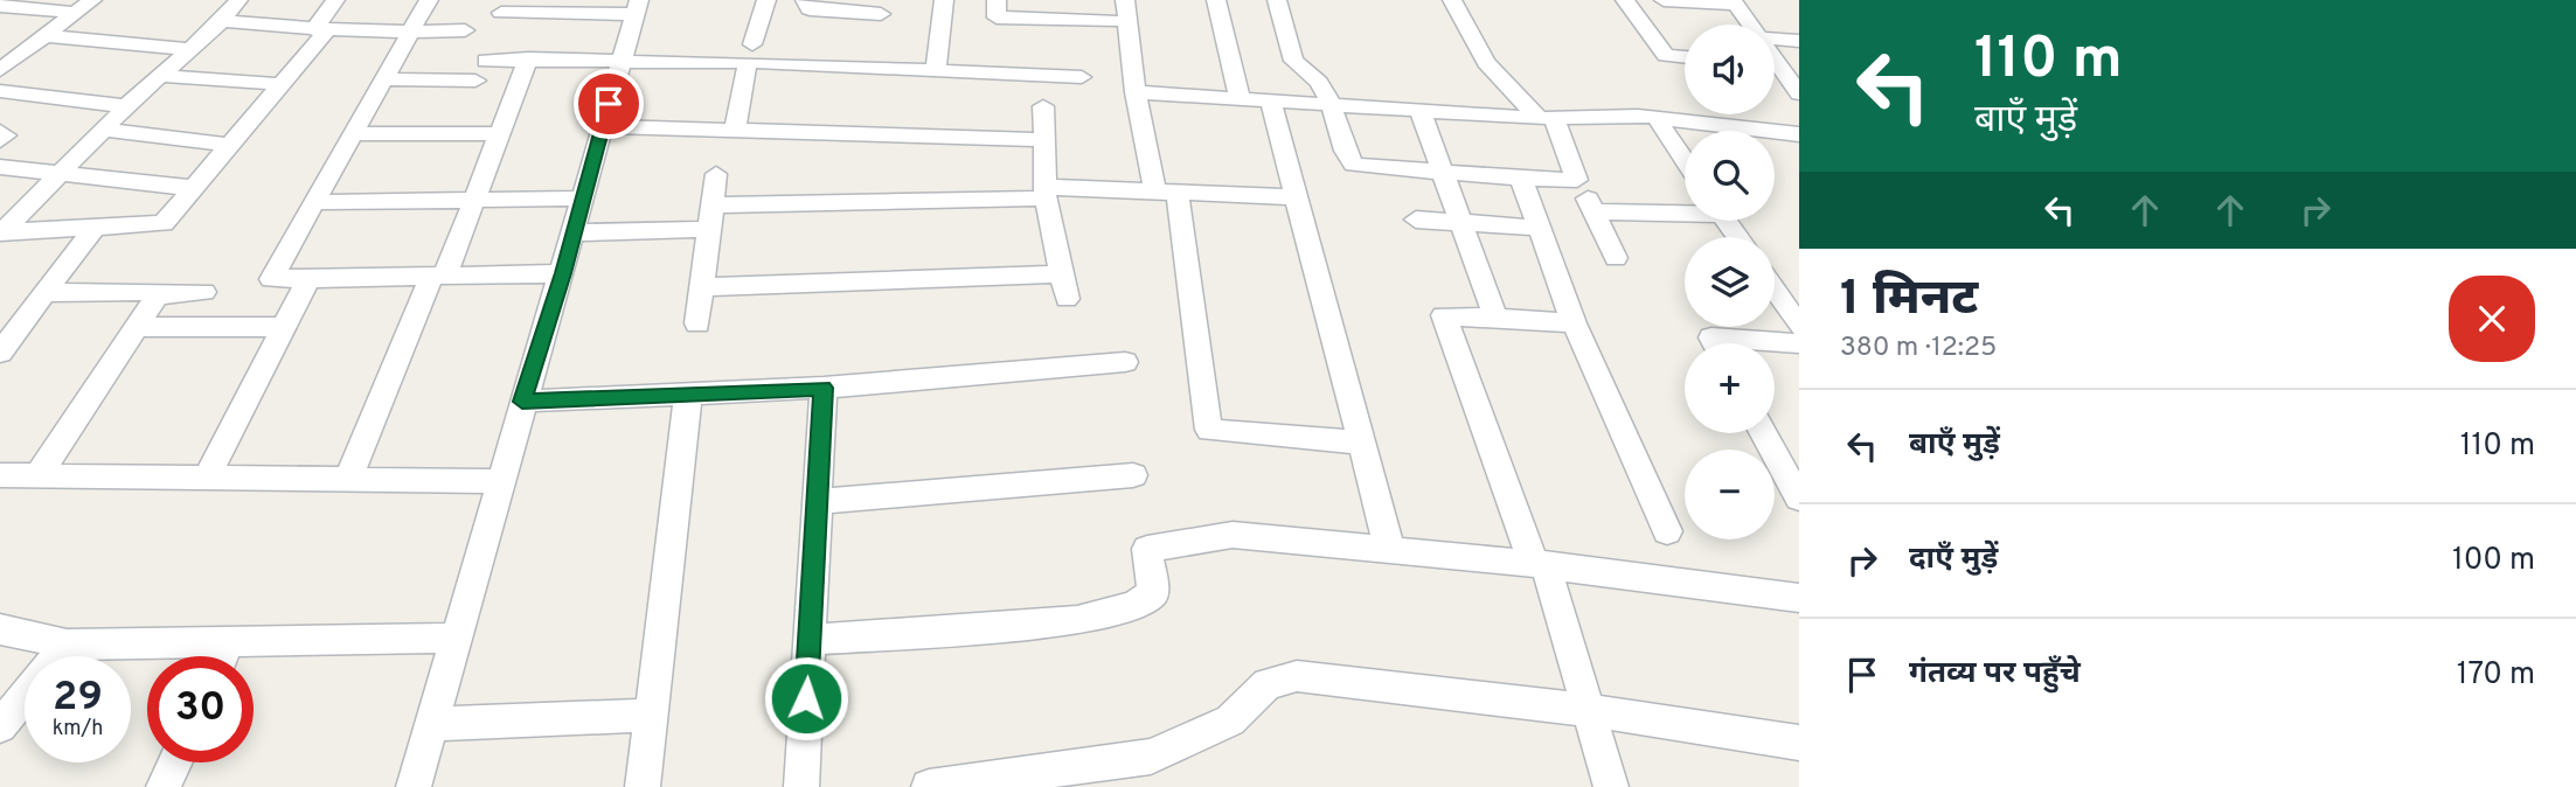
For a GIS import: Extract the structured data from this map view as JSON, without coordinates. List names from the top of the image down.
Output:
{
  "page": {
    "turn": ["110 m", "बाएँ मुड़ें"],
    "map_buttons": ["+", "−"],
    "heading": ["1 मिनट", "380 m · 12:25"],
    "list": [
      {
        "name": "बाएँ मुड़ें",
        "value": "110 m"
      },
      {
        "name": "दाएँ मुड़ें",
        "value": "100 m"
      },
      {
        "name": "गंतव्य पर पहुँचे",
        "value": "170 m"
      }
    ],
    "speed": "29 km/h",
    "limit": "30"
  }
}
